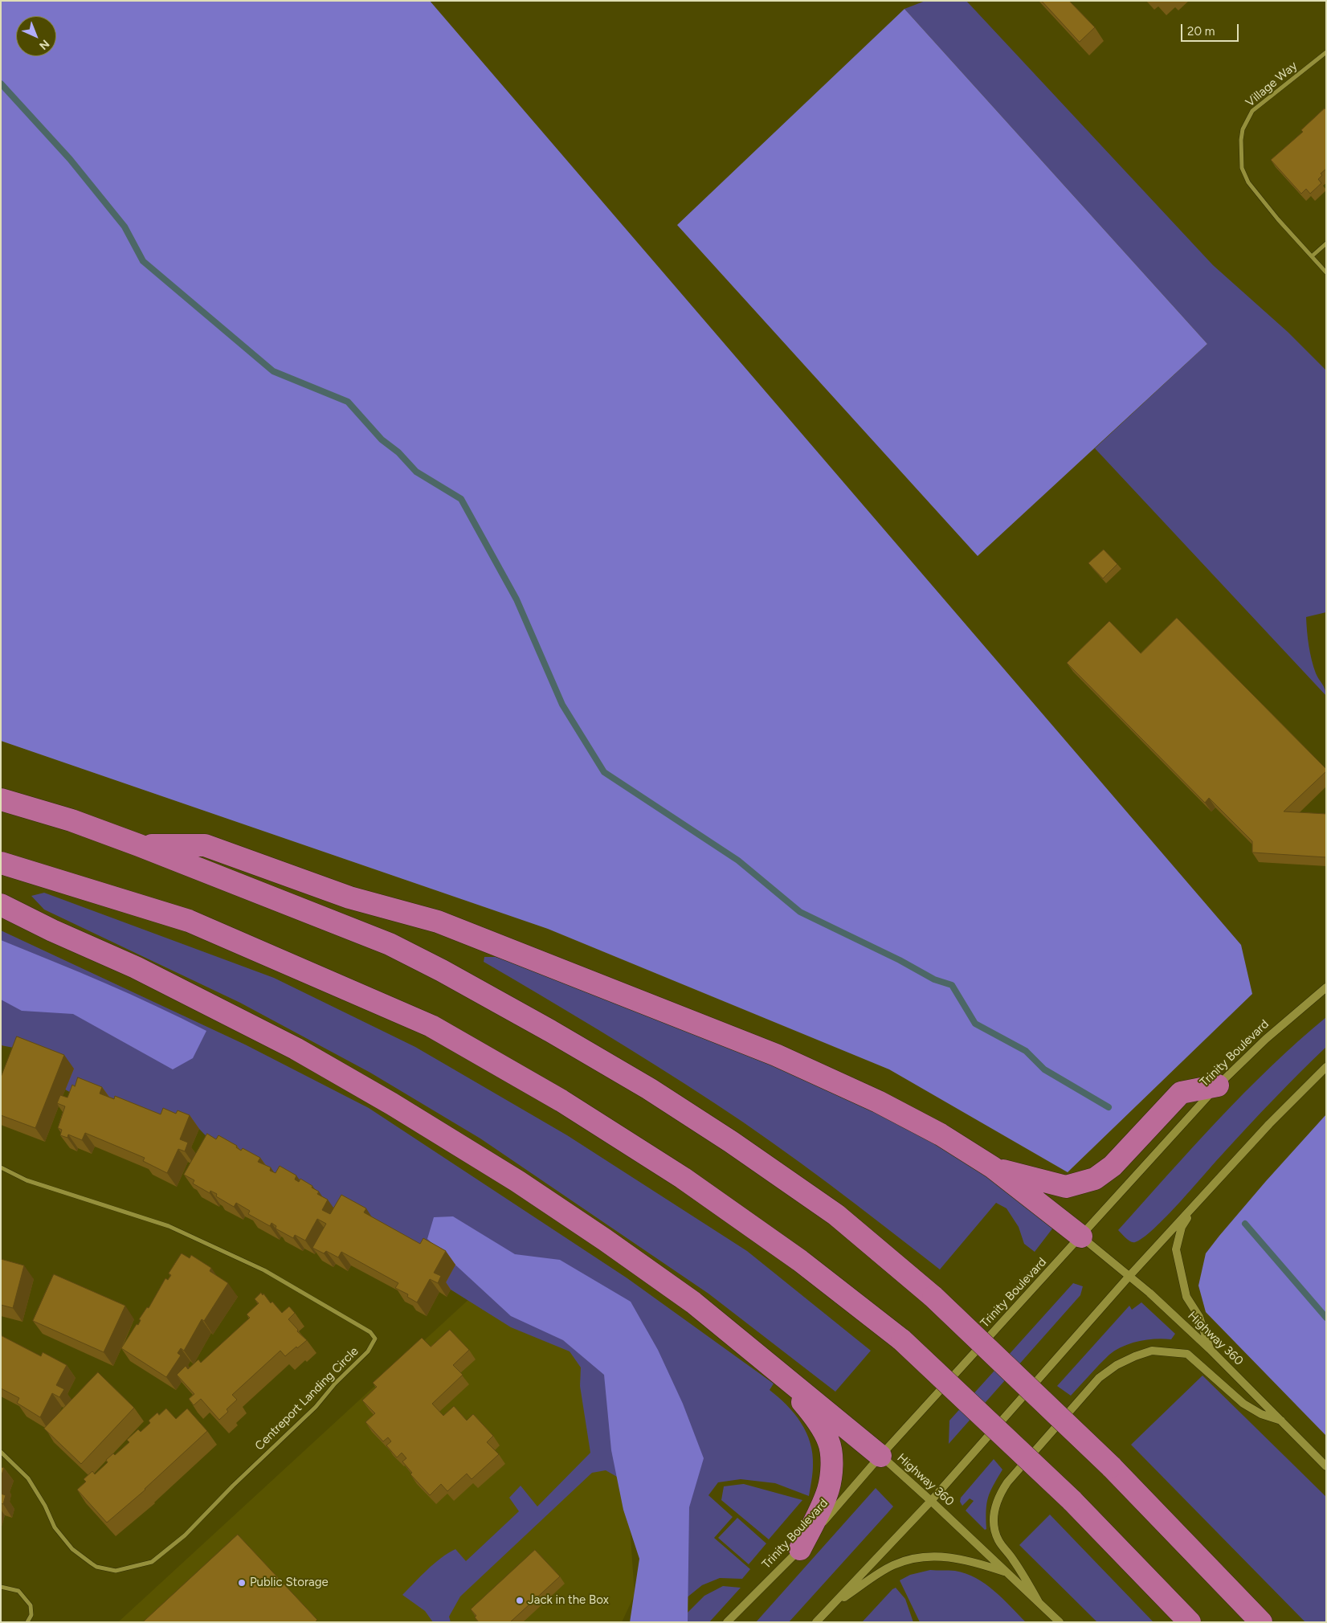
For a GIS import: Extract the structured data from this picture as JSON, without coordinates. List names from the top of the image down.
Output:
{
  "streets": {
    "main road": ["Trinity Boulevard", "Highway 360"],
    "street": ["Village Way", "Centreport Landing Circle"]
  },
  "crossings": [
    ["Trinity Boulevard", "Highway 360"]
  ],
  "places": ["Public Storage", "Jack in the Box"],
  "scale_bar": "20 m",
  "north": "bottom right"
}
